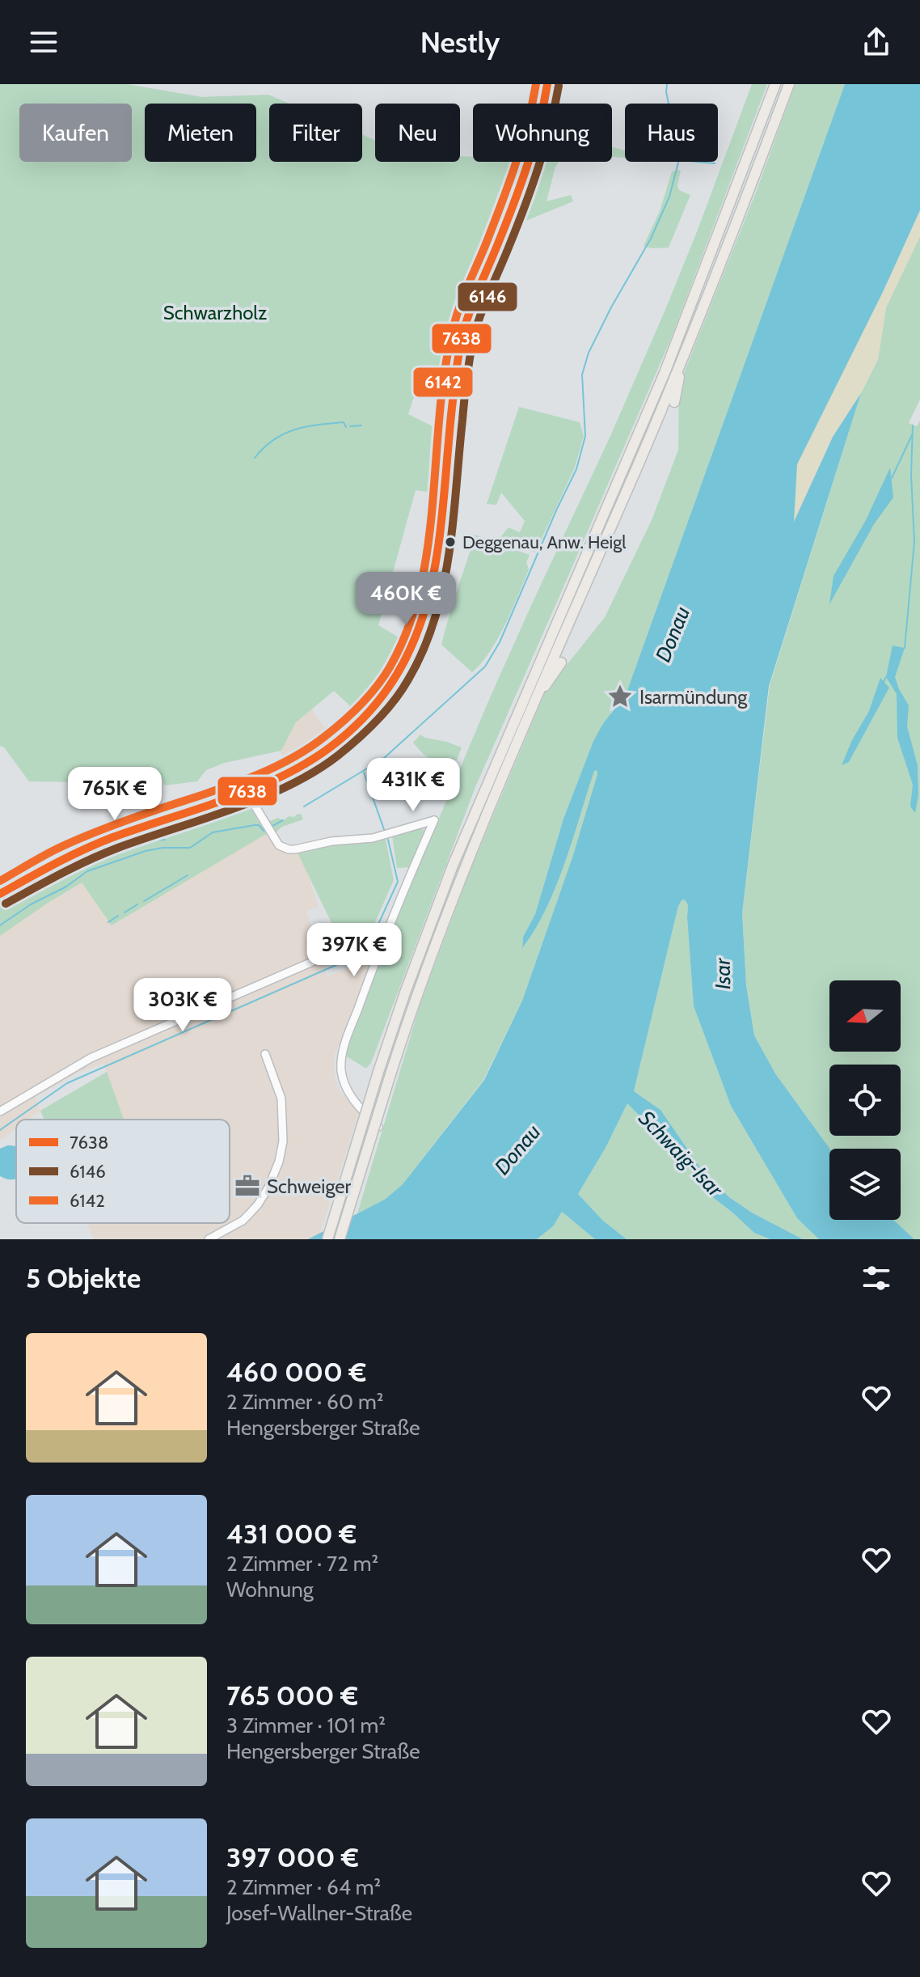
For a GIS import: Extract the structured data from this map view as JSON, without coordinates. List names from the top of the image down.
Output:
{
  "water": ["Donau", "Isar", "Schwaig-Isar"],
  "parks": ["Schwarzholz"],
  "places": {
    "other": ["Deggenau, Anw. Heigl"],
    "place": ["Isarmündung"],
    "office": ["Schweiger"]
  },
  "lines": ["transit line 7638", "transit line 6142", "transit line 6146"],
  "legend": ["7638", "6146", "6142"],
  "north": "left",
  "page": {
    "header": "Nestly",
    "chip": [
      "Kaufen",
      "Mieten",
      "Filter",
      "Neu",
      "Wohnung",
      "Haus"
    ],
    "price": [
      "460K €",
      "431K €",
      "765K €",
      "397K €",
      "303K €"
    ],
    "heading": "5 Objekte",
    "list": [
      {
        "name": "460 000 €",
        "note": "2 Zimmer · 60 m² · Hengersberger Straße"
      },
      {
        "name": "431 000 €",
        "note": "2 Zimmer · 72 m² · Wohnung"
      },
      {
        "name": "765 000 €",
        "note": "3 Zimmer · 101 m² · Hengersberger Straße"
      },
      {
        "name": "397 000 €",
        "note": "2 Zimmer · 64 m² · Josef-Wallner-Straße"
      }
    ]
  }
}
